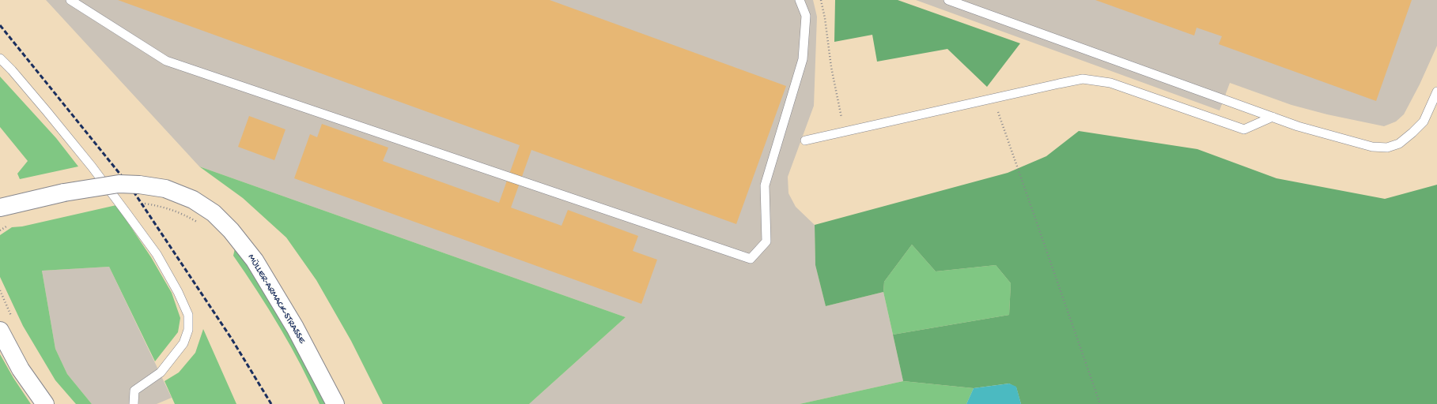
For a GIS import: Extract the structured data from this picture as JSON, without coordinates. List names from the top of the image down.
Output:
{
  "streets": {
    "street": ["MÜLLER-ARMACK-STRASSE"]
  }
}
